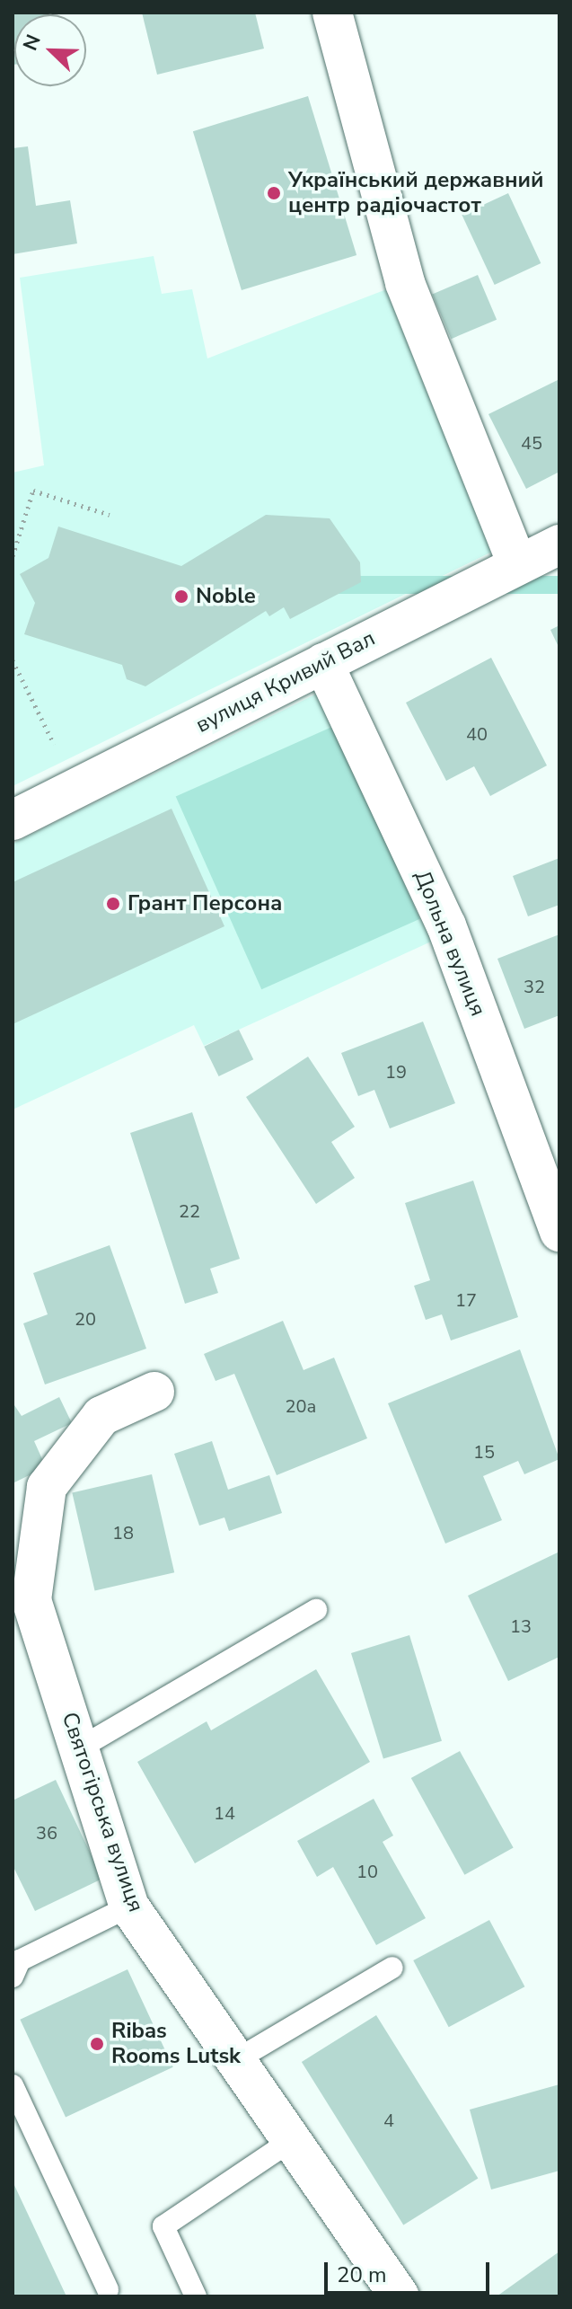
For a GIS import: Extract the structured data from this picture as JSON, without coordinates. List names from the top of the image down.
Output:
{
  "streets": {
    "street": ["вулиця Кривий Вал", "Дольна вулиця", "Святогірська вулиця"]
  },
  "crossings": [
    ["вулиця Кривий Вал", "Дольна вулиця"]
  ],
  "places": [
    "Український державний центр радіочастот",
    "Noble",
    "Грант Персона",
    "Ribas Rooms Lutsk"
  ],
  "house_numbers": [
    "45",
    "40",
    "32",
    "19",
    "22",
    "17",
    "20",
    "20а",
    "15",
    "18",
    "13",
    "14",
    "36",
    "10",
    "4"
  ],
  "scale_bar": "20 m",
  "north": "top left"
}
